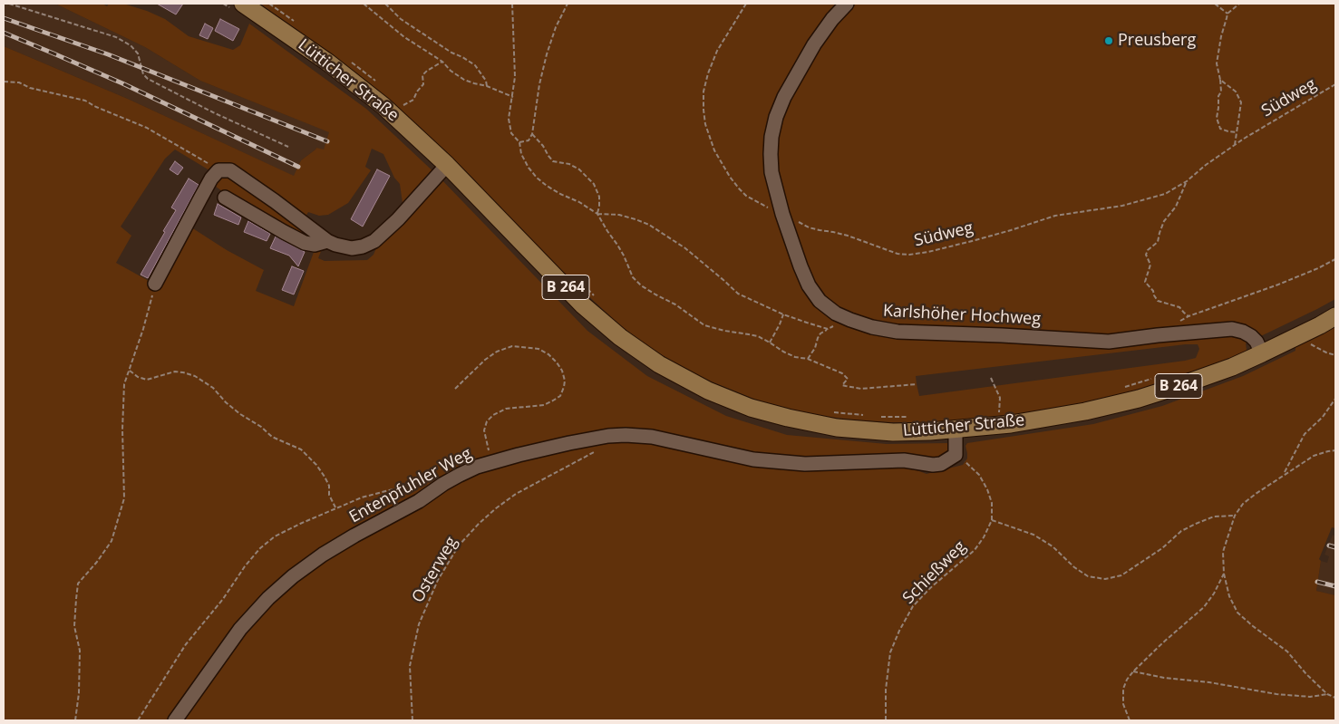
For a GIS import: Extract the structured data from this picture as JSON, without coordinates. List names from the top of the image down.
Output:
{
  "streets": {
    "main road": ["Lütticher Straße", "B 264"],
    "street": ["Karlshöher Hochweg", "Entenpfuhler Weg"],
    "path": ["Südweg", "Osterweg", "Schießweg"]
  },
  "crossings": [
    ["Lütticher Straße", "Karlshöher Hochweg"],
    ["Südweg", "Karlshöher Hochweg"]
  ],
  "places": ["Preusberg"]
}
